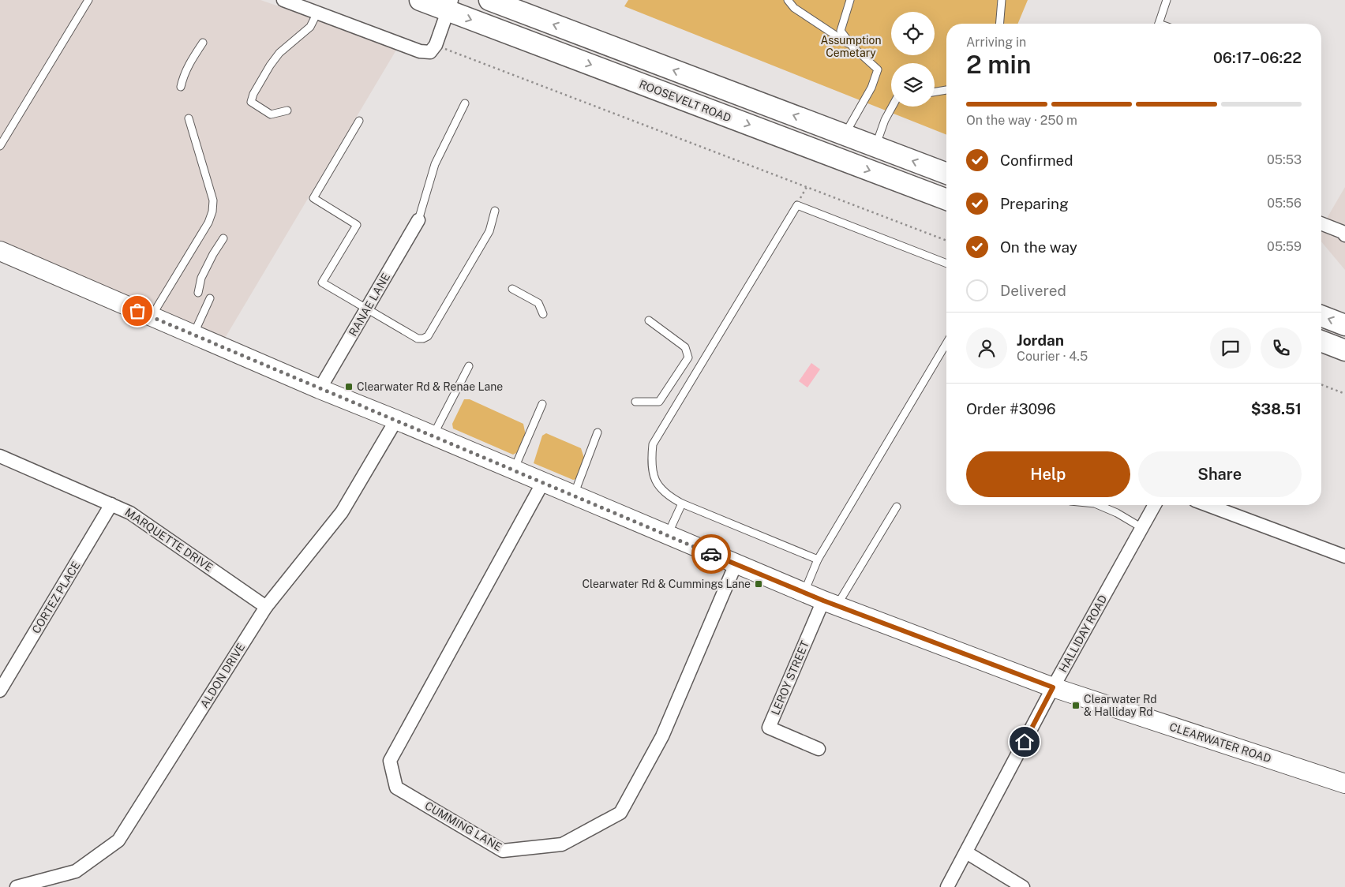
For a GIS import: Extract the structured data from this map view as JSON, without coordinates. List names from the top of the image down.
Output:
{
  "streets": {
    "main road": ["ROOSEVELT ROAD"],
    "street": [
      "RANAE LANE",
      "MARQUETTE DRIVE",
      "CORTEZ PLACE",
      "HALLIDAY ROAD",
      "ALDON DRIVE",
      "LEROY STREET",
      "CLEARWATER ROAD",
      "CUMMING LANE"
    ]
  },
  "crossings": [
    ["RANAE LANE", "CLEARWATER ROAD"],
    ["MARQUETTE DRIVE", "CORTEZ PLACE"],
    ["MARQUETTE DRIVE", "ALDON DRIVE"],
    ["HALLIDAY ROAD", "CLEARWATER ROAD"],
    ["ALDON DRIVE", "CLEARWATER ROAD"],
    ["LEROY STREET", "CLEARWATER ROAD"],
    ["CLEARWATER ROAD", "CUMMING LANE"]
  ],
  "parks": ["Assumption Cemetary"],
  "places": {
    "transit": ["Clearwater Rd & Renae Lane", "Clearwater Rd & Cummings Lane", "Clearwater Rd & Halliday Rd"]
  },
  "page": {
    "heading": ["2 min", "Arriving in", "06:17–06:22"],
    "panel": [
      "Jordan",
      "Courier · 4.5",
      "Order #3096",
      "$38.51"
    ],
    "bar": "On the way · 250 m",
    "list": [
      ["Confirmed", "05:53"],
      ["Preparing", "05:56"],
      ["On the way", "05:59"],
      "Delivered"
    ],
    "buttons": ["Help", "Share"]
  }
}
